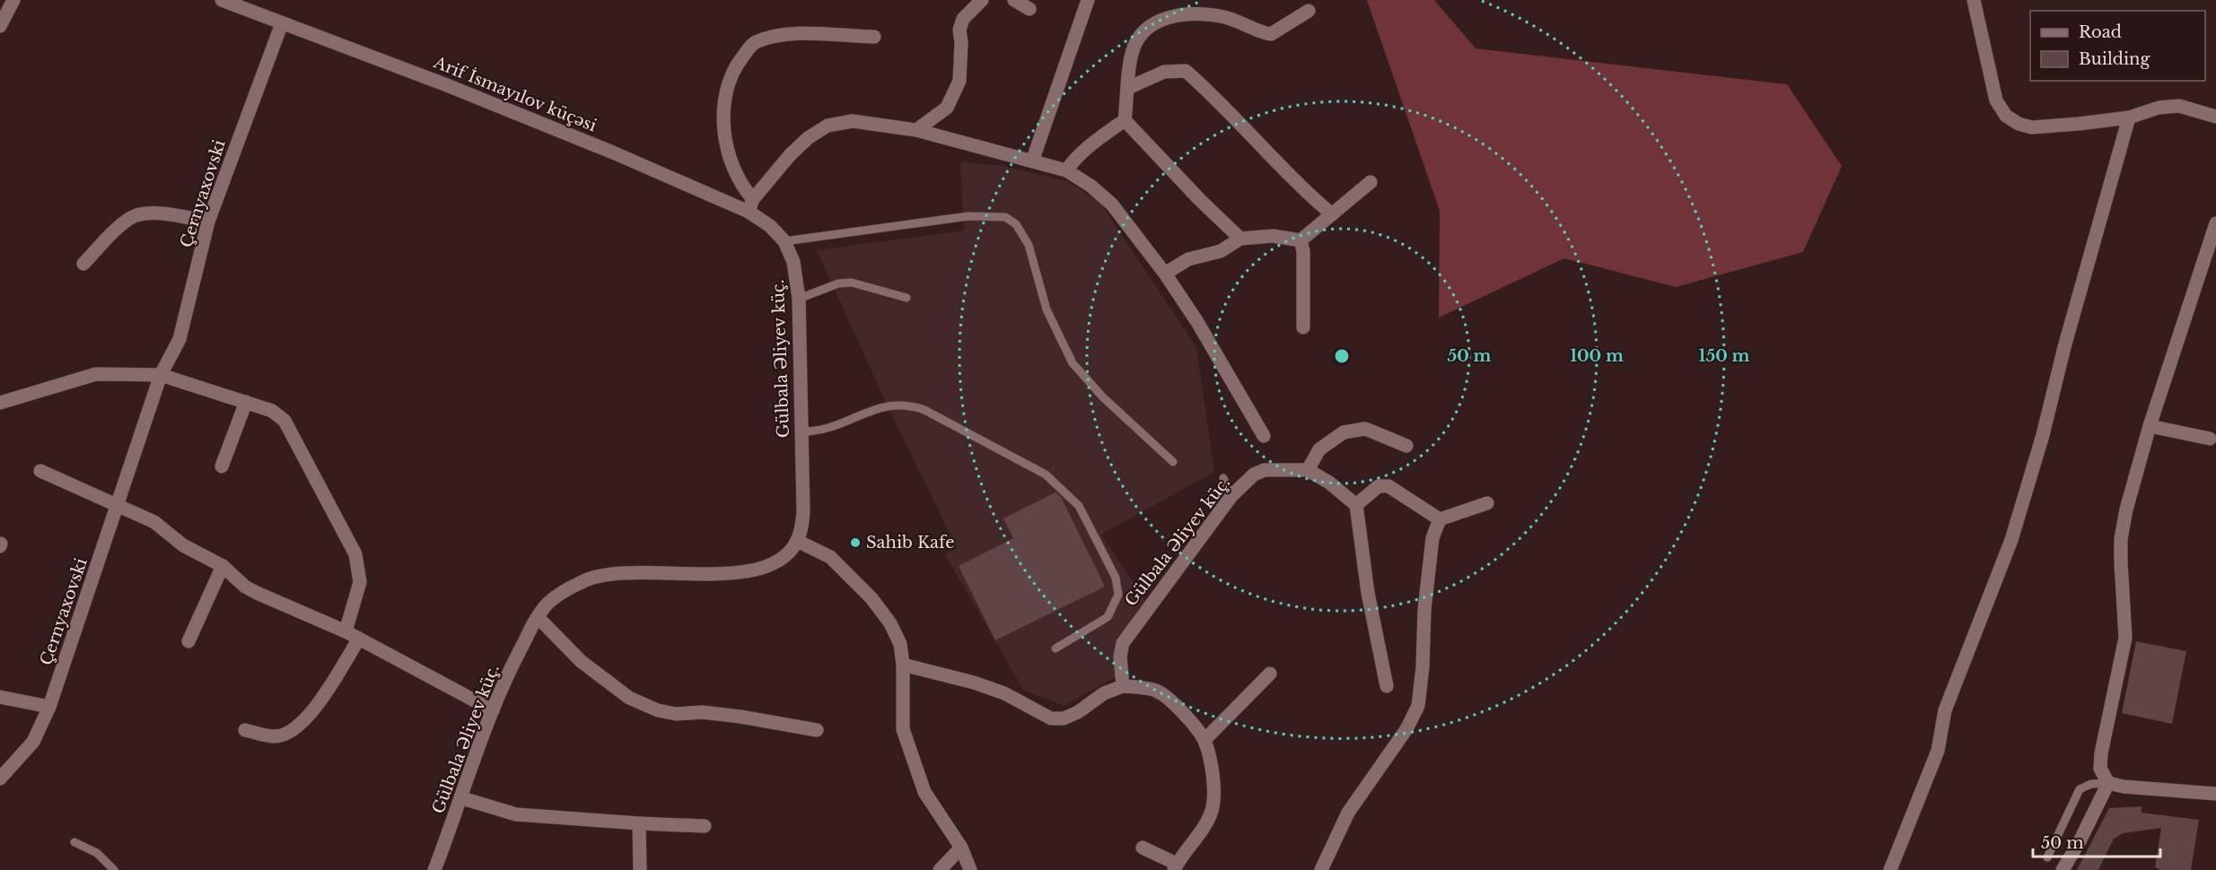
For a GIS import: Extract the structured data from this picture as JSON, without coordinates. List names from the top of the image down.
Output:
{
  "streets": {
    "street": ["Arif İsmayılov küçəsi", "Çernyaxovski", "Gülbala Əliyev küç."]
  },
  "crossings": [
    ["Arif İsmayılov küçəsi", "Çernyaxovski"],
    ["Arif İsmayılov küçəsi", "Gülbala Əliyev küç."]
  ],
  "places": ["Sahib Kafe"],
  "legend": ["Road", "Building"],
  "scale_bar": "50 m",
  "rings": ["50 m", "100 m", "150 m"]
}
